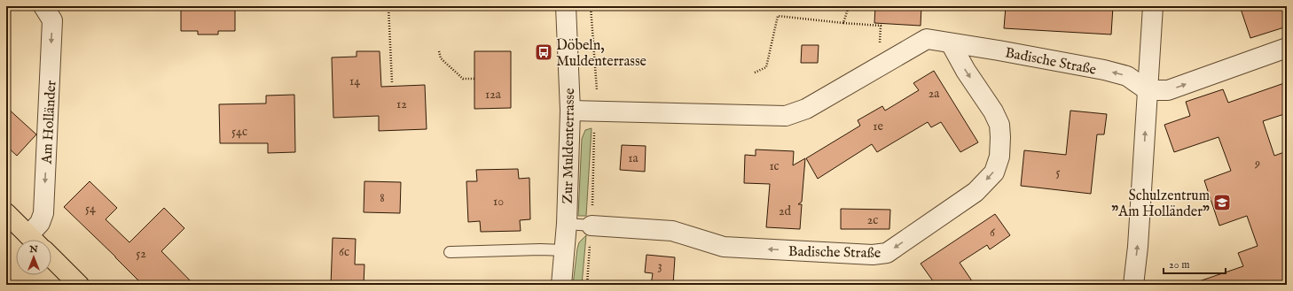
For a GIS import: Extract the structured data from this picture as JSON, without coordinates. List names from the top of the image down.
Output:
{
  "streets": {
    "street": ["Badische Straße", "Am Holländer", "Zur Muldenterrasse"]
  },
  "crossings": [
    ["Badische Straße", "Zur Muldenterrasse"]
  ],
  "one_way": ["Am Holländer"],
  "places": {
    "bus stop": ["Döbeln, Muldenterrasse"],
    "school or university": ["Schulzentrum \"Am Holländer\""]
  },
  "house_numbers": [
    "14",
    "2a",
    "12a",
    "12",
    "1e",
    "54c",
    "1a",
    "9",
    "1c",
    "5",
    "8",
    "10",
    "54",
    "2d",
    "2c",
    "6",
    "6c",
    "52",
    "3"
  ],
  "scale_bar": "20 m",
  "north": "top"
}
